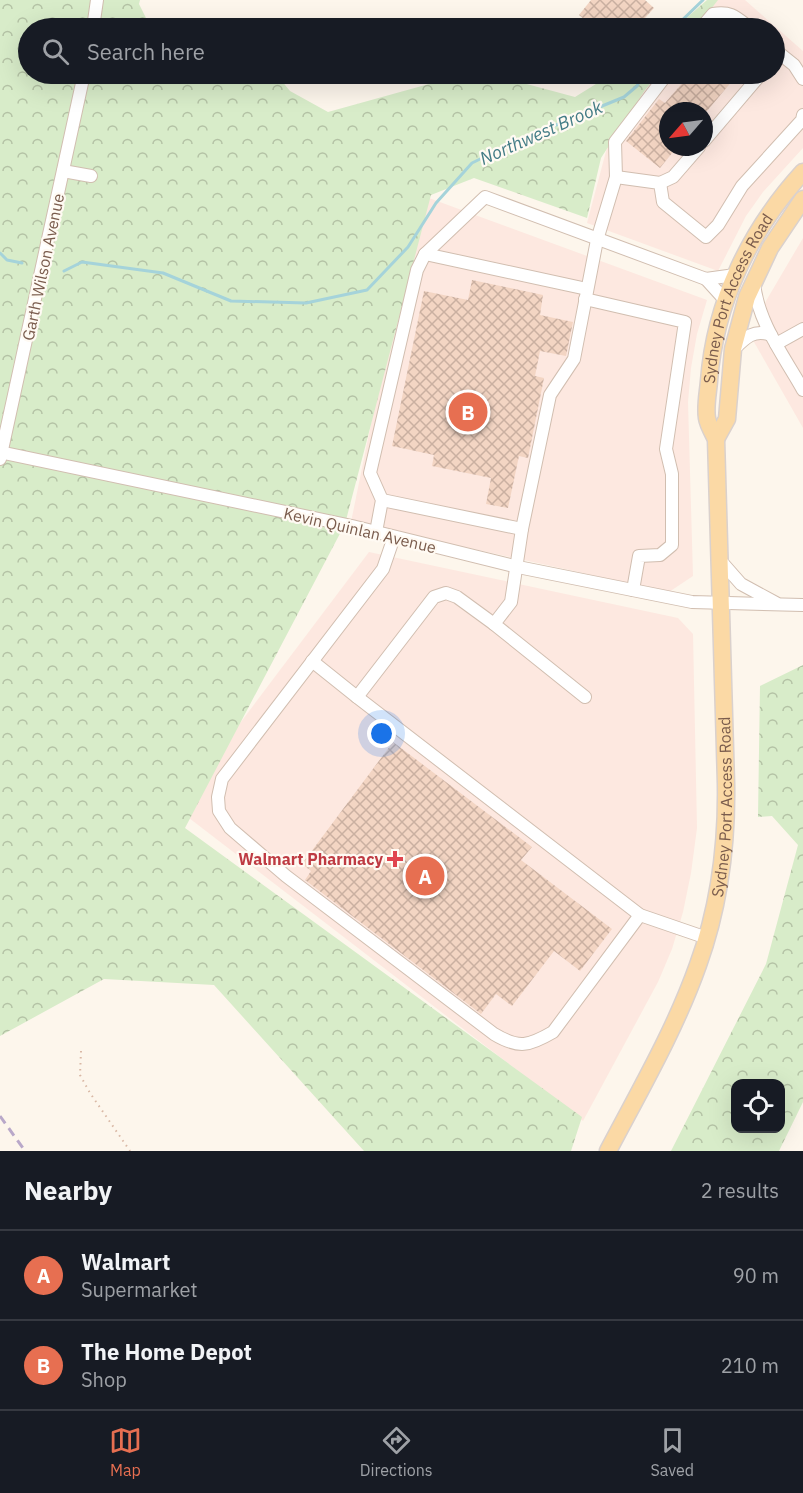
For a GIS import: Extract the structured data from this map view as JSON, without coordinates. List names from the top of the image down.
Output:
{
  "streets": {
    "main road": ["Sydney Port Access Road"],
    "street": ["Garth Wilson Avenue", "Kevin Quinlan Avenue"]
  },
  "crossings": [
    ["Garth Wilson Avenue", "Kevin Quinlan Avenue"],
    ["Sydney Port Access Road", "Kevin Quinlan Avenue"]
  ],
  "water": ["Northwest Brook"],
  "places": {
    "health": ["Walmart Pharmacy"]
  },
  "north": "bottom left",
  "page": {
    "search": "Search here",
    "pins": ["B", "A"],
    "heading": ["Nearby", "2 results"],
    "list": [
      {
        "mark": "A",
        "name": "Walmart",
        "note": "Supermarket",
        "value": "90 m"
      },
      {
        "mark": "B",
        "name": "The Home Depot",
        "note": "Shop",
        "value": "210 m"
      }
    ],
    "nav": ["Map", "Directions", "Saved"]
  }
}
